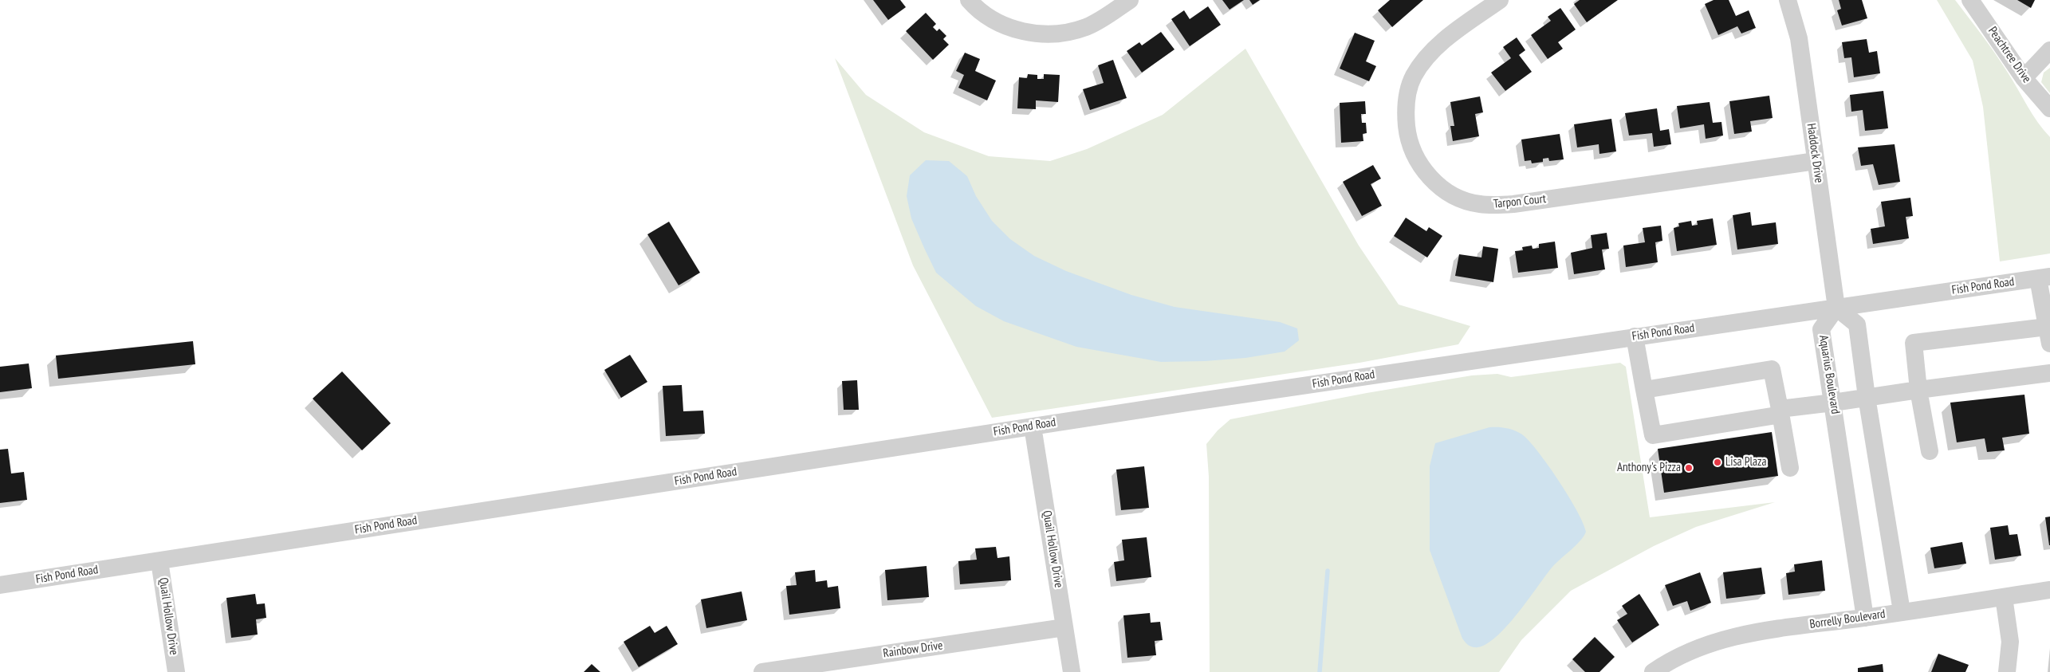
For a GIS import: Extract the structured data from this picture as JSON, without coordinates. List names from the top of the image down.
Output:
{
  "streets": {
    "street": [
      "Peachtree Drive",
      "Haddock Drive",
      "Tarpon Court",
      "Fish Pond Road",
      "Aquarius Boulevard",
      "Quail Hollow Drive",
      "Borrelly Boulevard",
      "Rainbow Drive"
    ]
  },
  "crossings": [
    ["Haddock Drive", "Tarpon Court"],
    ["Haddock Drive", "Fish Pond Road"],
    ["Haddock Drive", "Aquarius Boulevard"],
    ["Fish Pond Road", "Aquarius Boulevard"],
    ["Fish Pond Road", "Quail Hollow Drive"],
    ["Aquarius Boulevard", "Borrelly Boulevard"],
    ["Quail Hollow Drive", "Rainbow Drive"]
  ],
  "places": ["Lisa Plaza", "Anthony's Pizza"]
}
